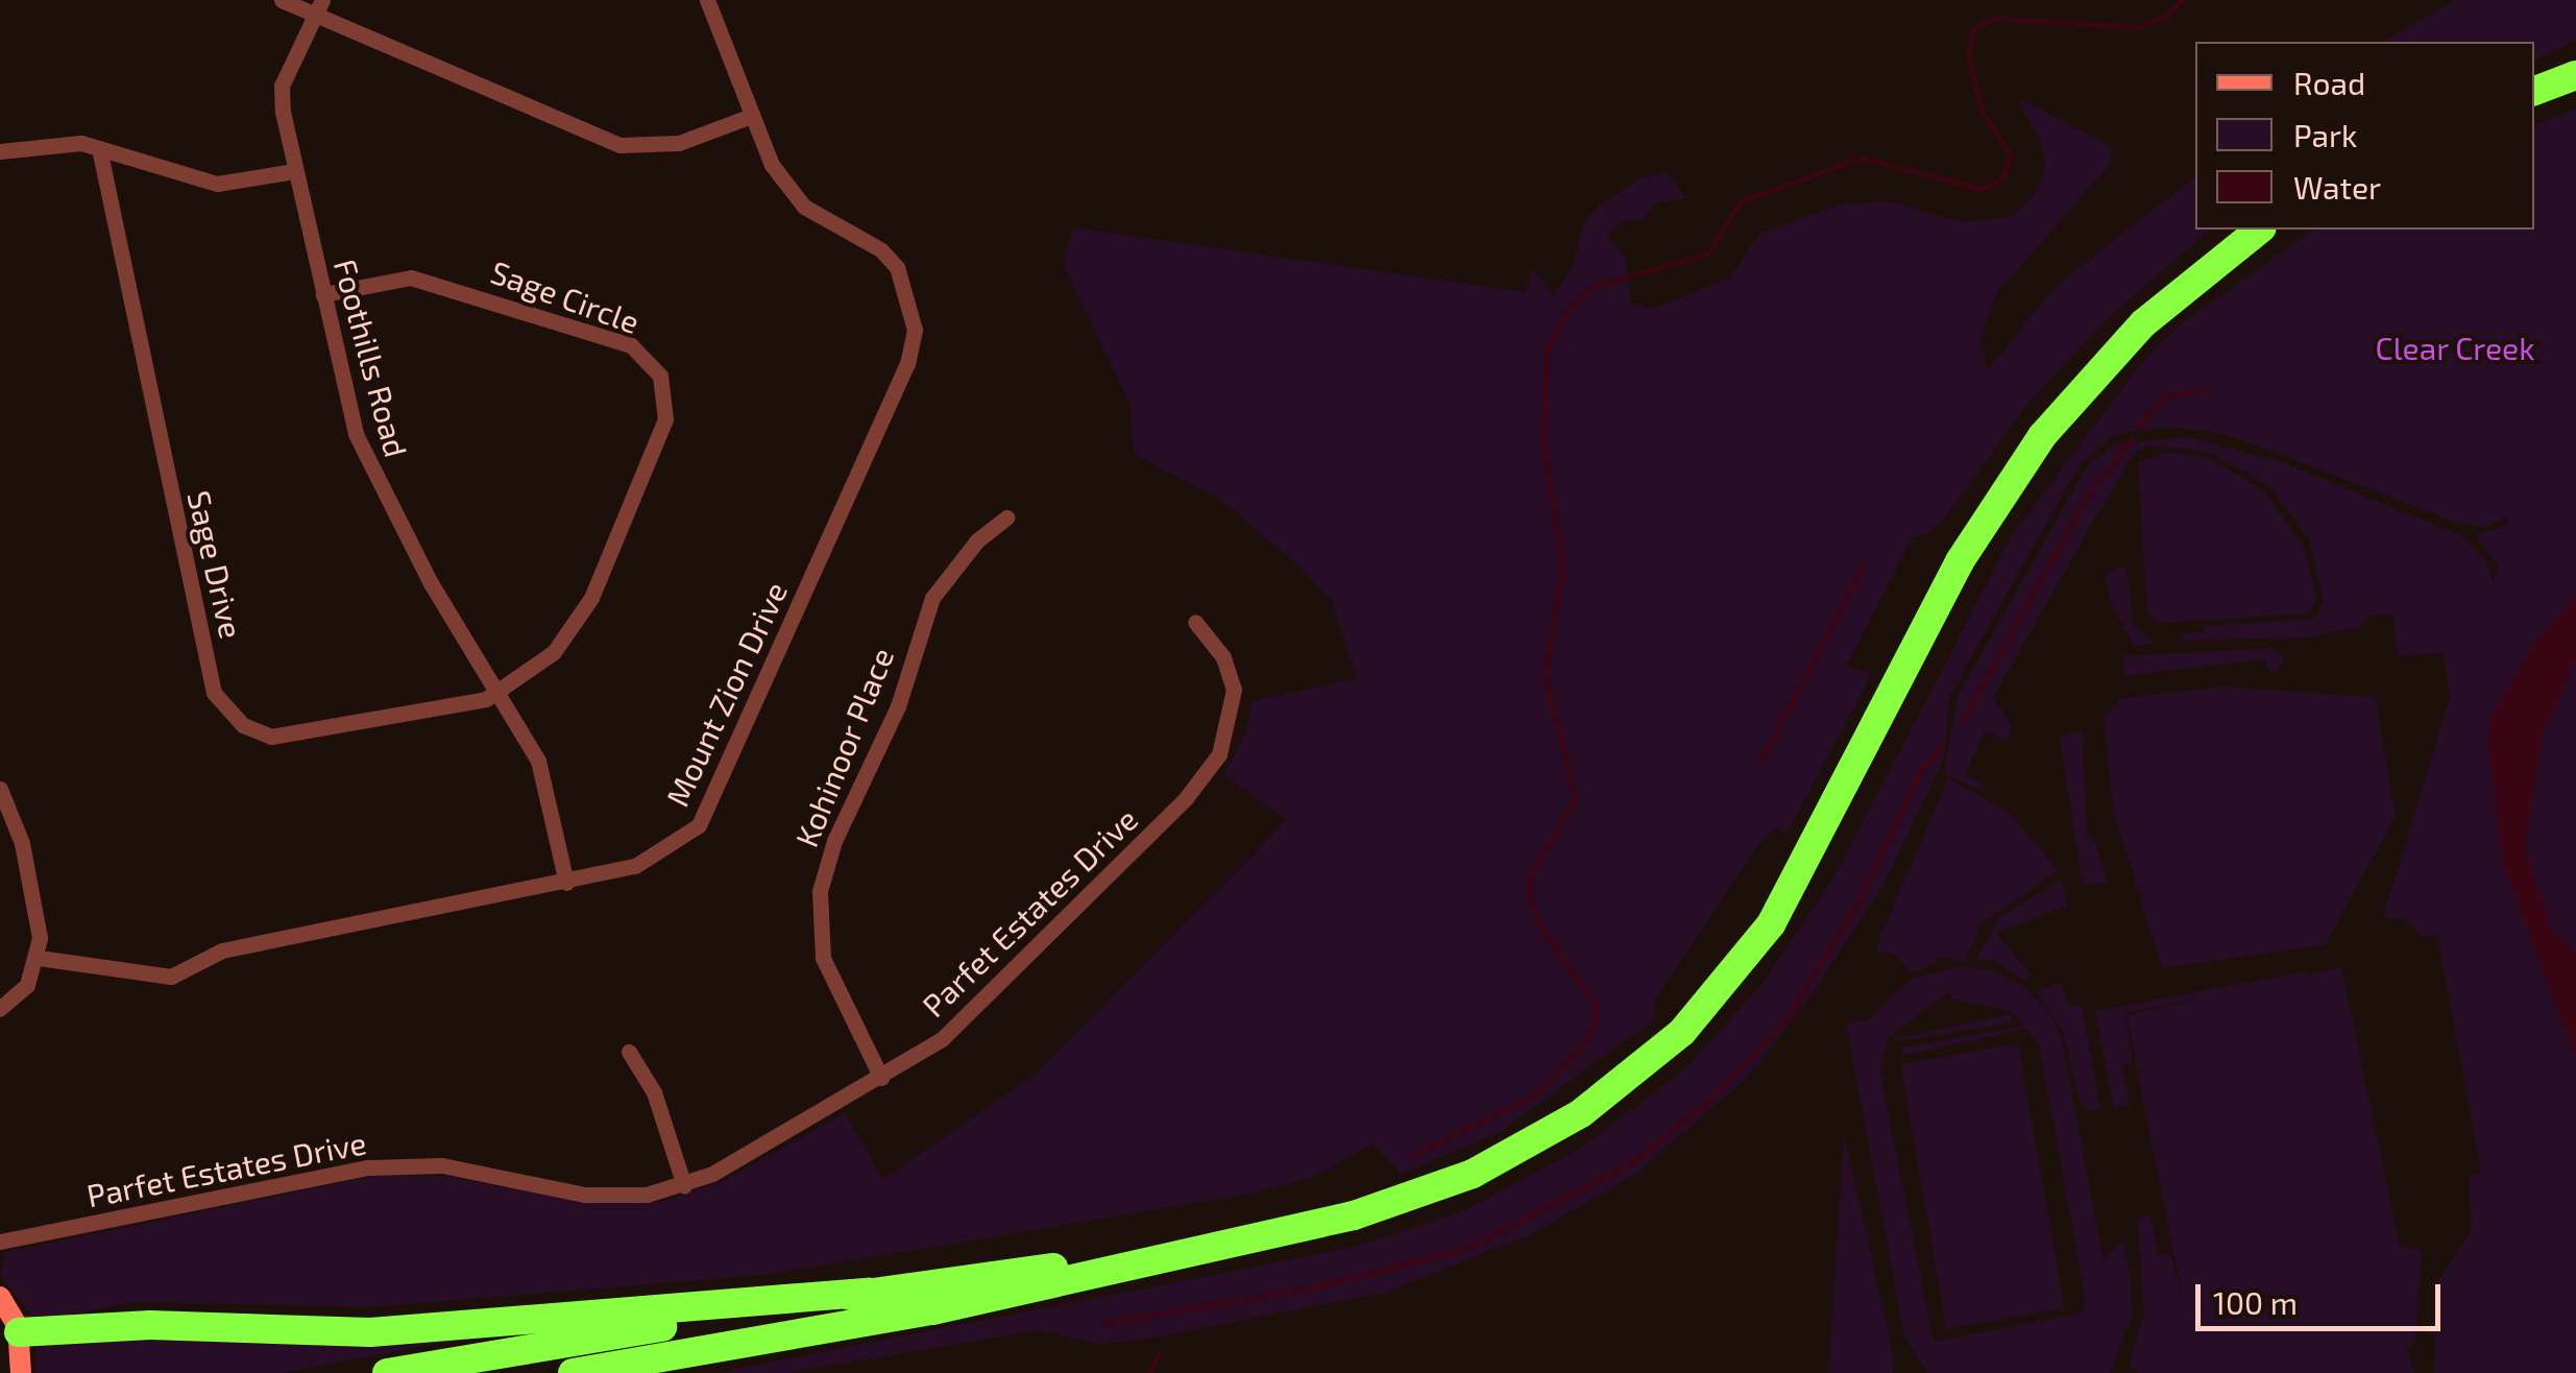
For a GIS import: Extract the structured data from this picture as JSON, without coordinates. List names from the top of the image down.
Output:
{
  "streets": {
    "street": [
      "Sage Circle",
      "Foothills Road",
      "Sage Drive",
      "Mount Zion Drive",
      "Kohinoor Place",
      "Parfet Estates Drive"
    ]
  },
  "crossings": [
    ["Sage Circle", "Foothills Road"],
    ["Sage Circle", "Sage Drive"],
    ["Foothills Road", "Sage Drive"],
    ["Foothills Road", "Mount Zion Drive"],
    ["Kohinoor Place", "Parfet Estates Drive"]
  ],
  "parks": ["Clear Creek"],
  "legend": ["Road", "Park", "Water"],
  "scale_bar": "100 m"
}
